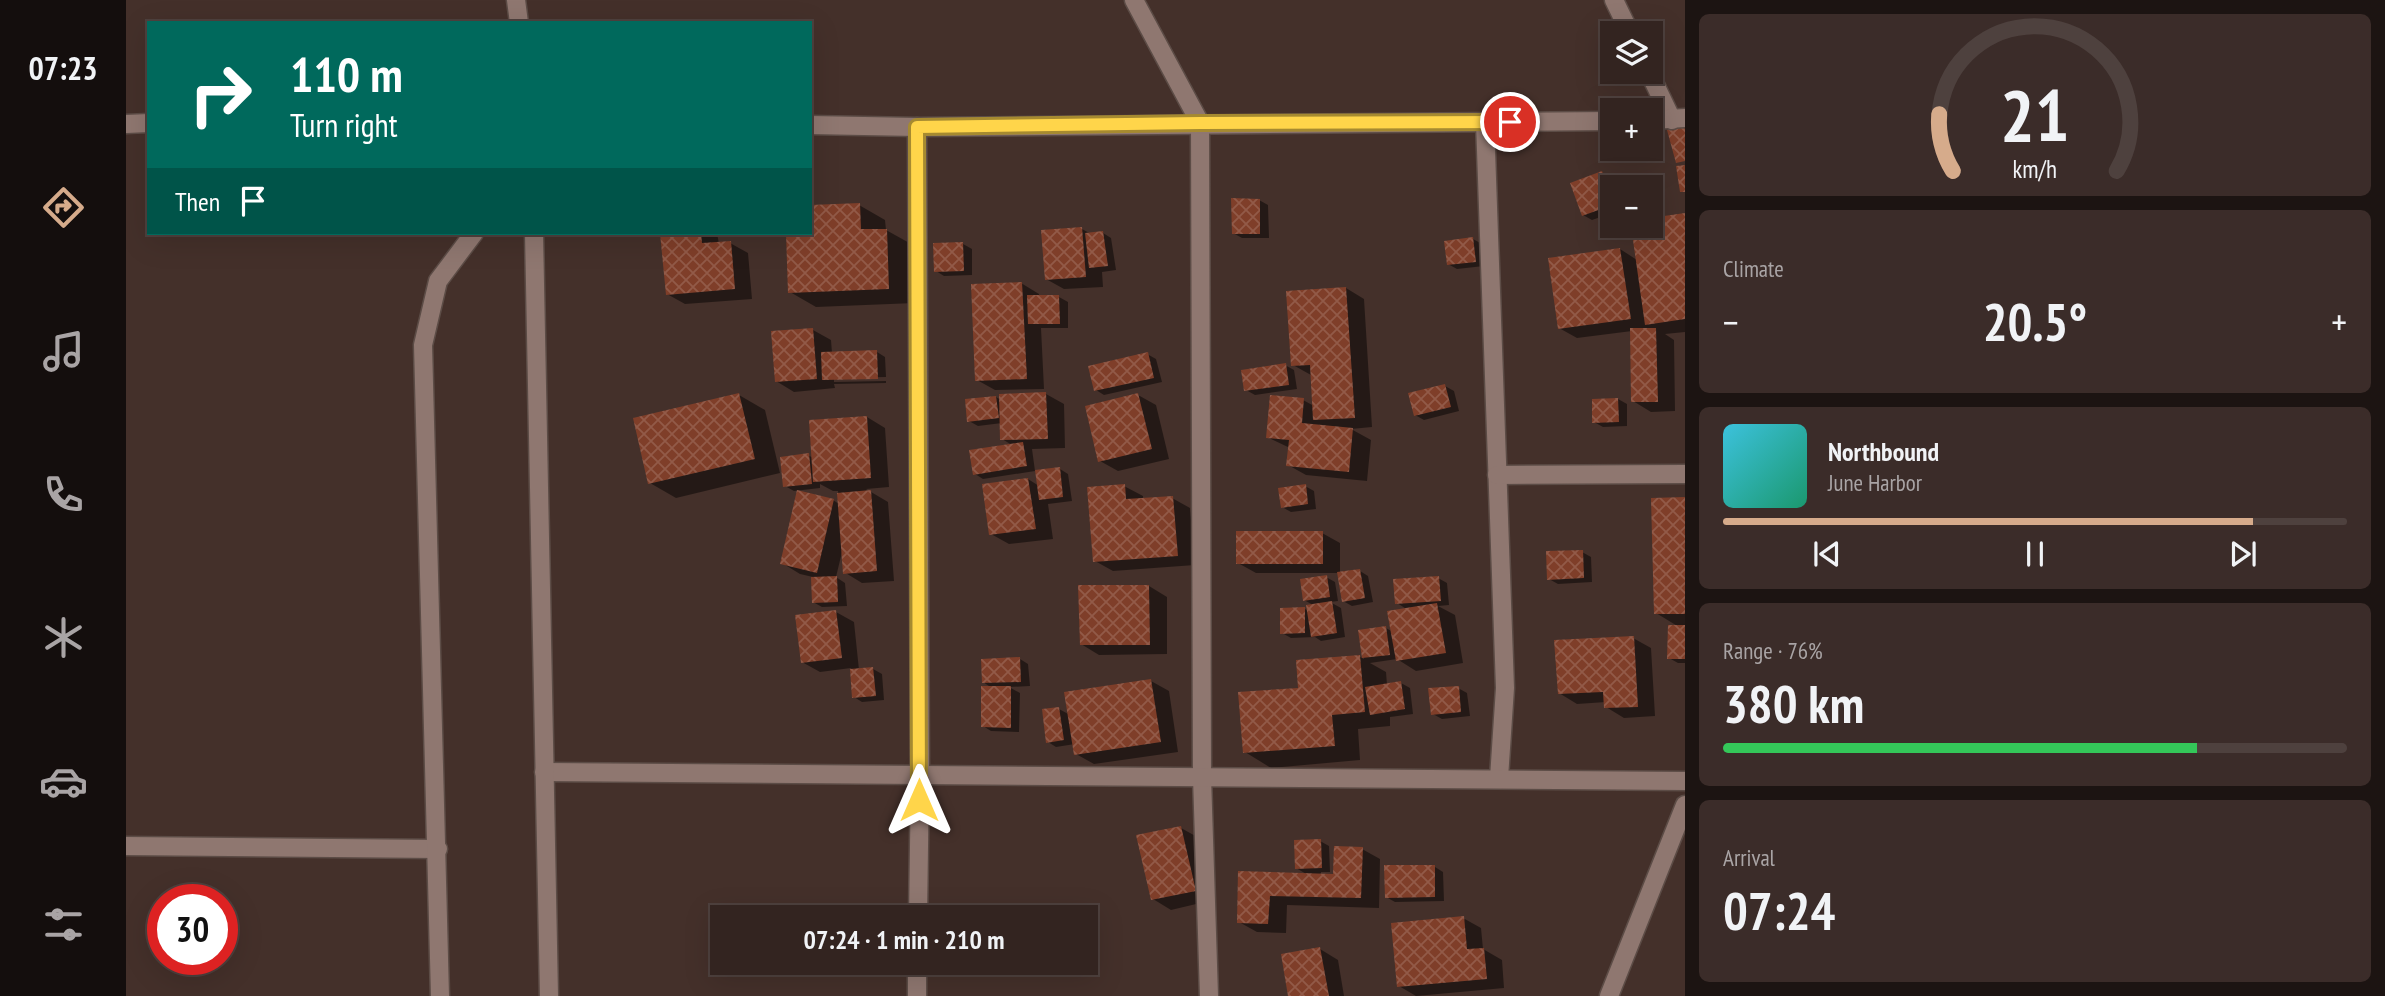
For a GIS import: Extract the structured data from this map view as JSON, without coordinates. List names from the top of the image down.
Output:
{
  "page": {
    "tabs": "07:23",
    "map_buttons": ["+", "−"],
    "turn": ["110 m", "Turn right"],
    "then": "Then",
    "tile": [
      "Climate",
      ["Range · 76%", "380 km"],
      ["Arrival", "07:24"]
    ],
    "heat": ["−", "20.5°", "+"],
    "song": ["Northbound", "June Harbor"],
    "limit": "30",
    "trip": "07:24 · 1 min · 210 m",
    "gauge": ["21", "km/h"]
  }
}
